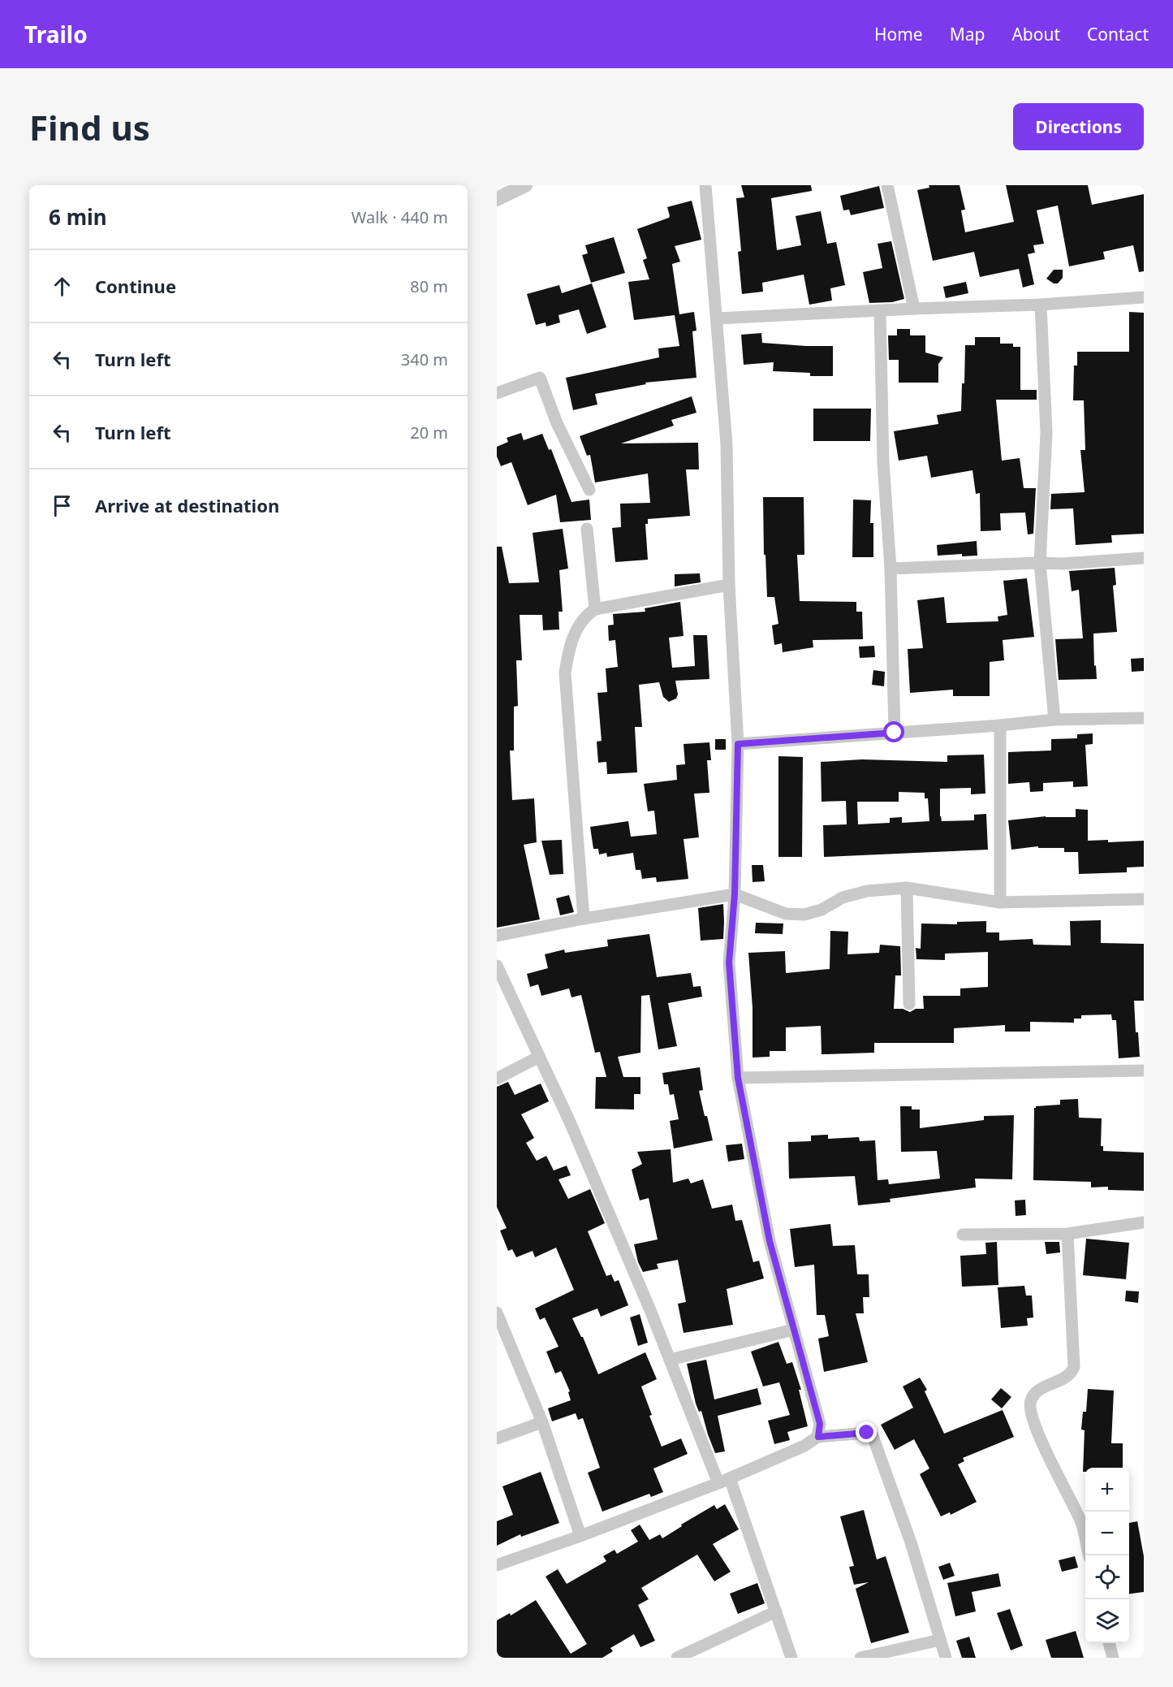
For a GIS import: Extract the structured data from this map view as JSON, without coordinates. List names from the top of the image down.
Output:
{
  "page": {
    "header": "Trailo",
    "nav": [
      "Home",
      "Map",
      "About",
      "Contact"
    ],
    "buttons": "Directions",
    "title": "Find us",
    "heading": ["6 min", "Walk · 440 m"],
    "list": [
      ["Continue", "80 m"],
      ["Turn left", "340 m"],
      ["Turn left", "20 m"],
      "Arrive at destination"
    ],
    "map_buttons": ["+", "−"]
  }
}
